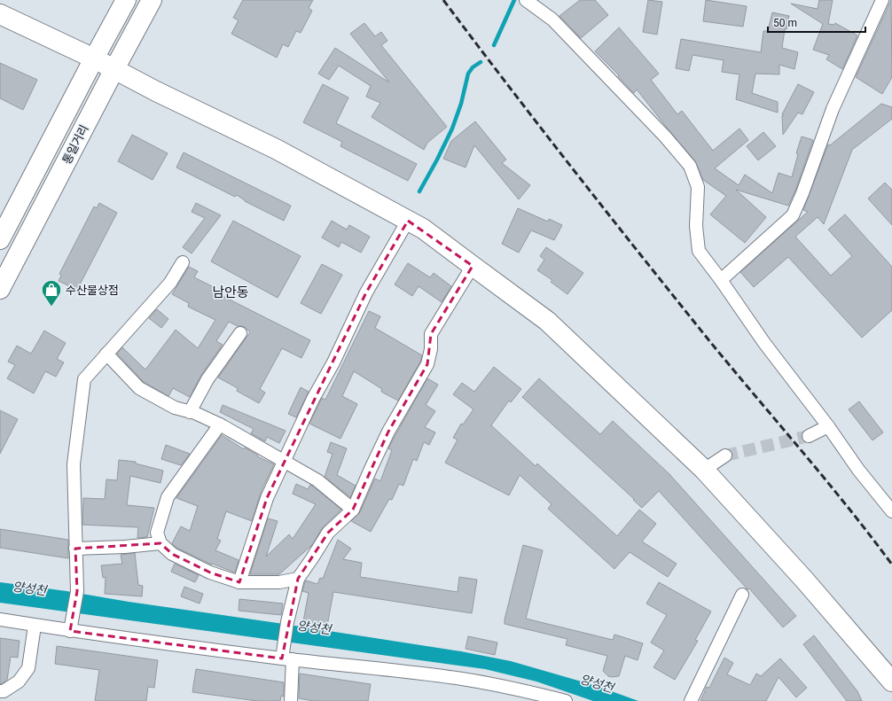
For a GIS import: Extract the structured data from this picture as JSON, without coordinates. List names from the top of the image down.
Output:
{
  "streets": {
    "main road": ["통일거리"]
  },
  "districts": ["남안동"],
  "water": ["양성천"],
  "places": {
    "shop": ["수산물상점"]
  },
  "scale_bar": "50 m"
}
